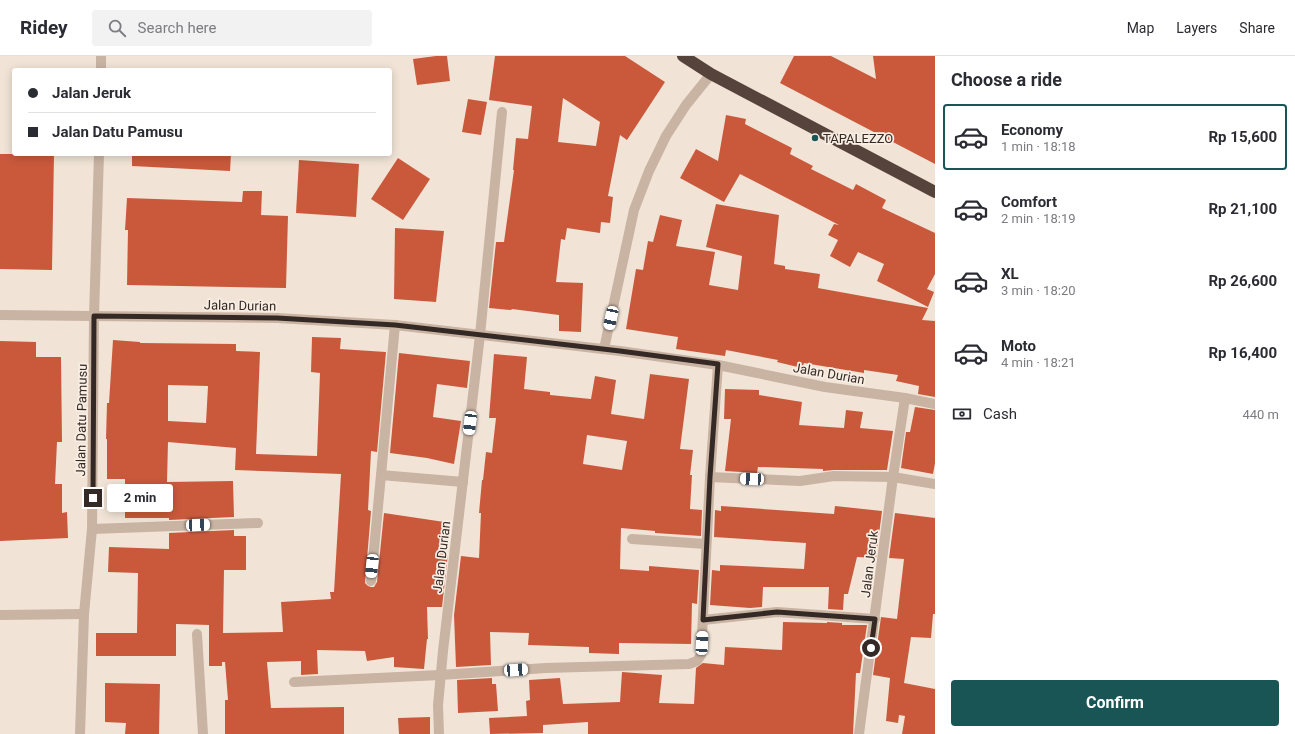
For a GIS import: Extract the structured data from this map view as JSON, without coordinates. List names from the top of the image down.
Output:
{
  "streets": {
    "street": ["Jalan Durian", "Jalan Datu Pamusu", "Jalan Jeruk"]
  },
  "crossings": [
    ["Jalan Durian", "Jalan Datu Pamusu"],
    ["Jalan Durian", "Jalan Jeruk"]
  ],
  "places": ["TAPALEZZO"],
  "page": {
    "header": "Ridey",
    "search": "Search here",
    "nav": ["Map", "Layers", "Share"],
    "heading": "Choose a ride",
    "banner": ["Jalan Jeruk", "Jalan Datu Pamusu"],
    "list": [
      {
        "name": "Economy",
        "note": "1 min · 18:18",
        "value": "Rp 15,600"
      },
      {
        "name": "Comfort",
        "note": "2 min · 18:19",
        "value": "Rp 21,100"
      },
      {
        "name": "XL",
        "note": "3 min · 18:20",
        "value": "Rp 26,600"
      },
      {
        "name": "Moto",
        "note": "4 min · 18:21",
        "value": "Rp 16,400"
      }
    ],
    "pay": ["Cash", "440 m"],
    "bubble": "2 min",
    "buttons": "Confirm"
  }
}
